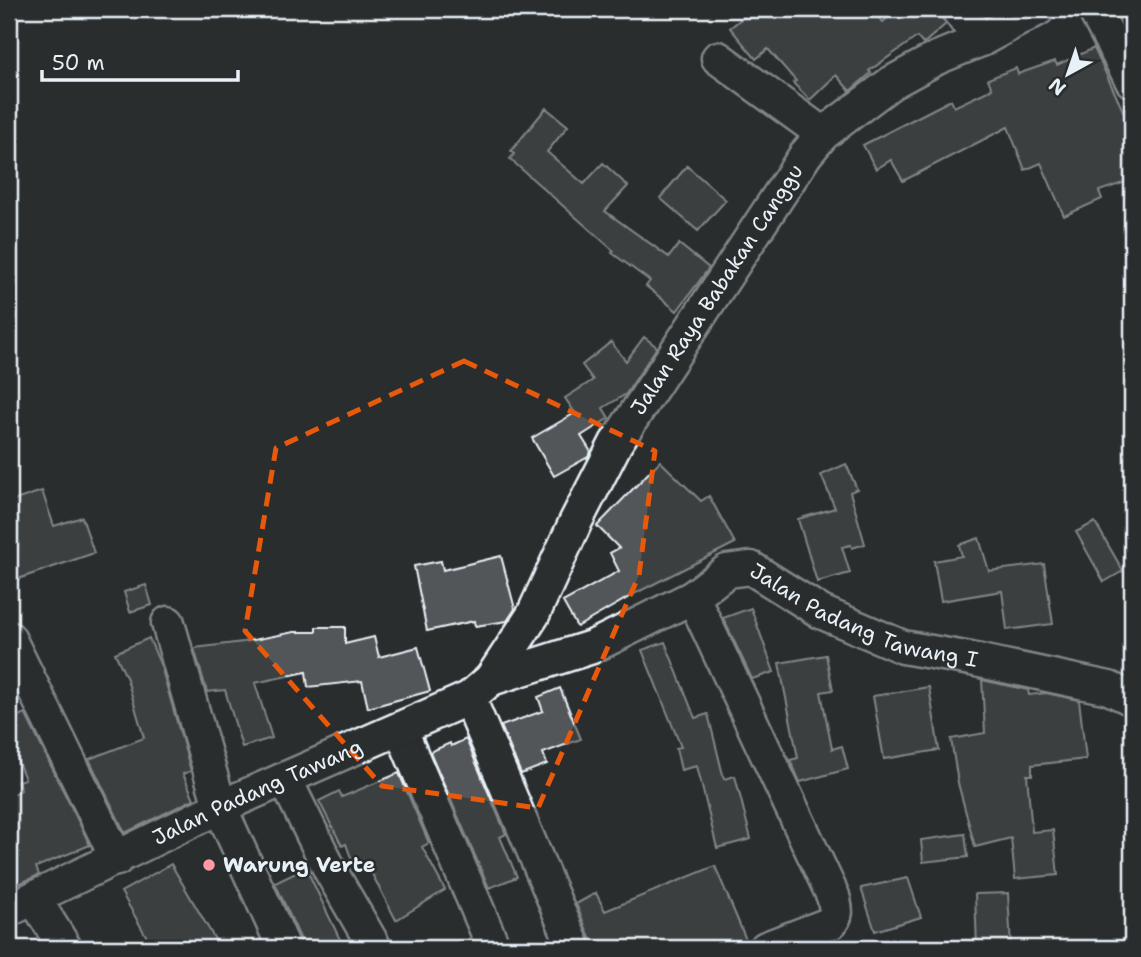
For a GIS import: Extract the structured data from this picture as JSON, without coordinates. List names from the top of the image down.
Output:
{
  "streets": {
    "street": ["Jalan Raya Babakan Canggu", "Jalan Padang Tawang I", "Jalan Padang Tawang"]
  },
  "crossings": [
    ["Jalan Raya Babakan Canggu", "Jalan Padang Tawang I"],
    ["Jalan Raya Babakan Canggu", "Jalan Padang Tawang"],
    ["Jalan Padang Tawang I", "Jalan Padang Tawang"]
  ],
  "places": ["Warung Verte"],
  "scale_bar": "50 m",
  "north": "bottom left"
}
